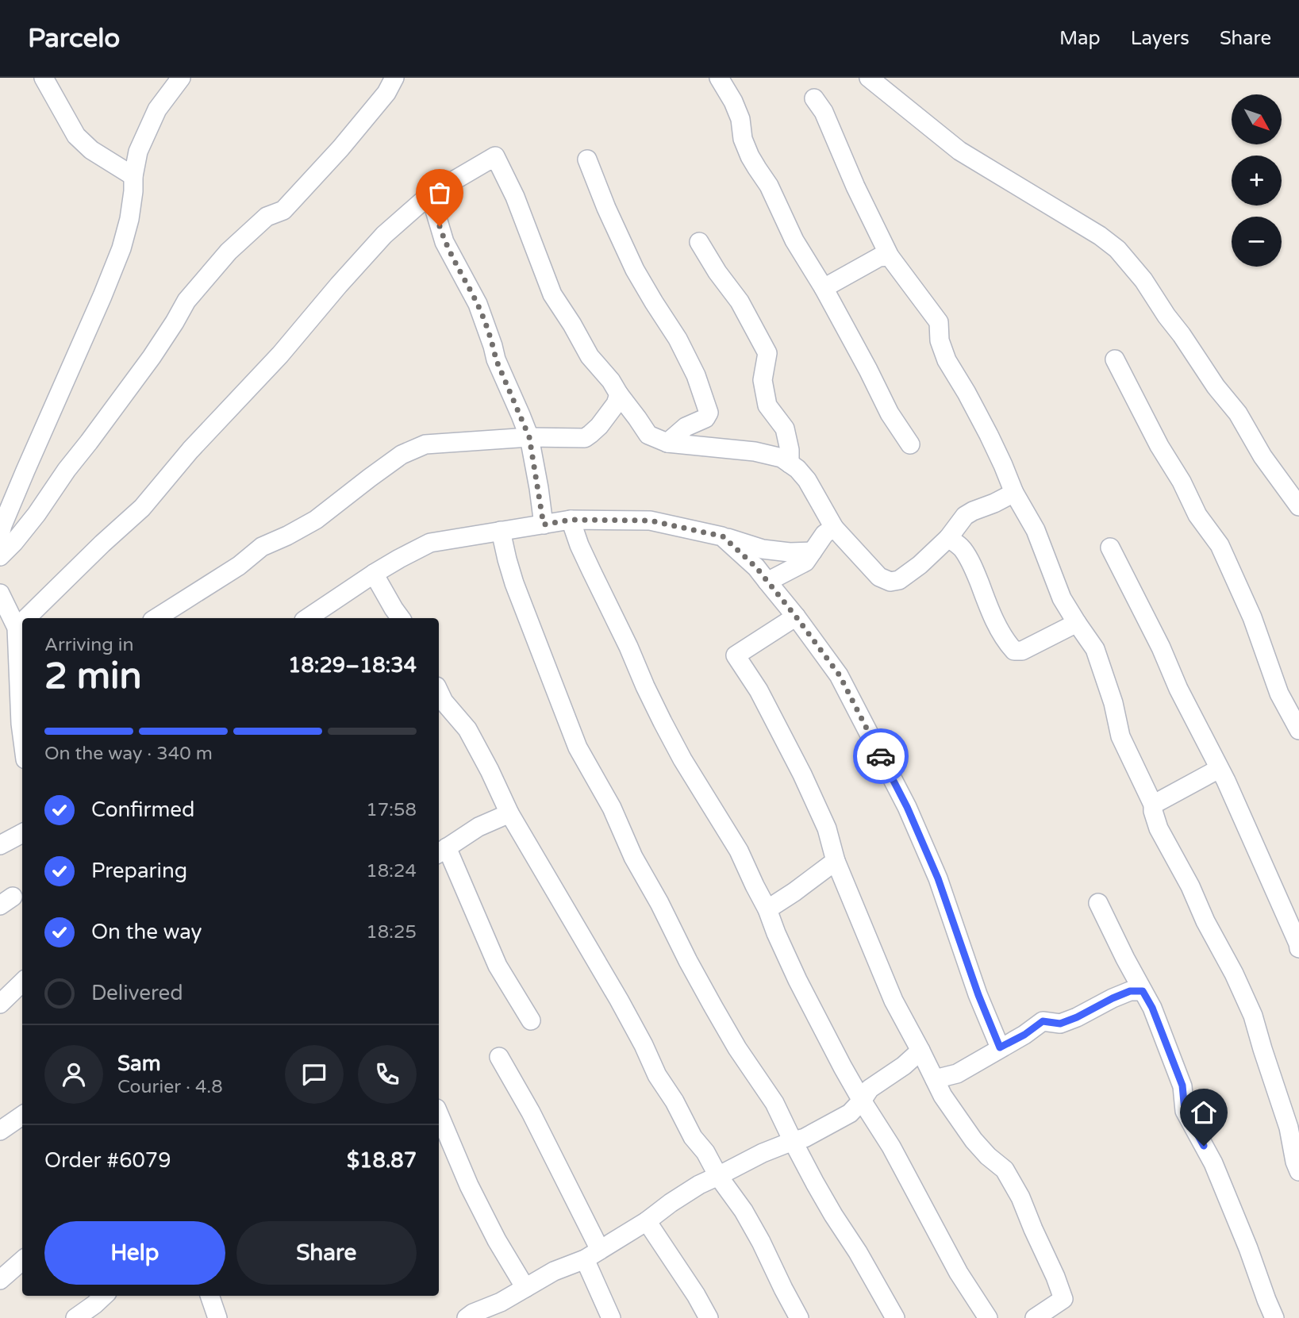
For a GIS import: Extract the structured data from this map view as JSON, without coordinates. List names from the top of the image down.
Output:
{
  "north": "bottom right",
  "page": {
    "header": "Parcelo",
    "nav": ["Map", "Layers", "Share"],
    "map_buttons": ["+", "−"],
    "heading": ["2 min", "Arriving in", "18:29–18:34"],
    "panel": [
      "Sam",
      "Courier · 4.8",
      "Order #6079",
      "$18.87"
    ],
    "bar": "On the way · 340 m",
    "list": [
      ["Confirmed", "17:58"],
      ["Preparing", "18:24"],
      ["On the way", "18:25"],
      "Delivered"
    ],
    "buttons": ["Help", "Share"]
  }
}
